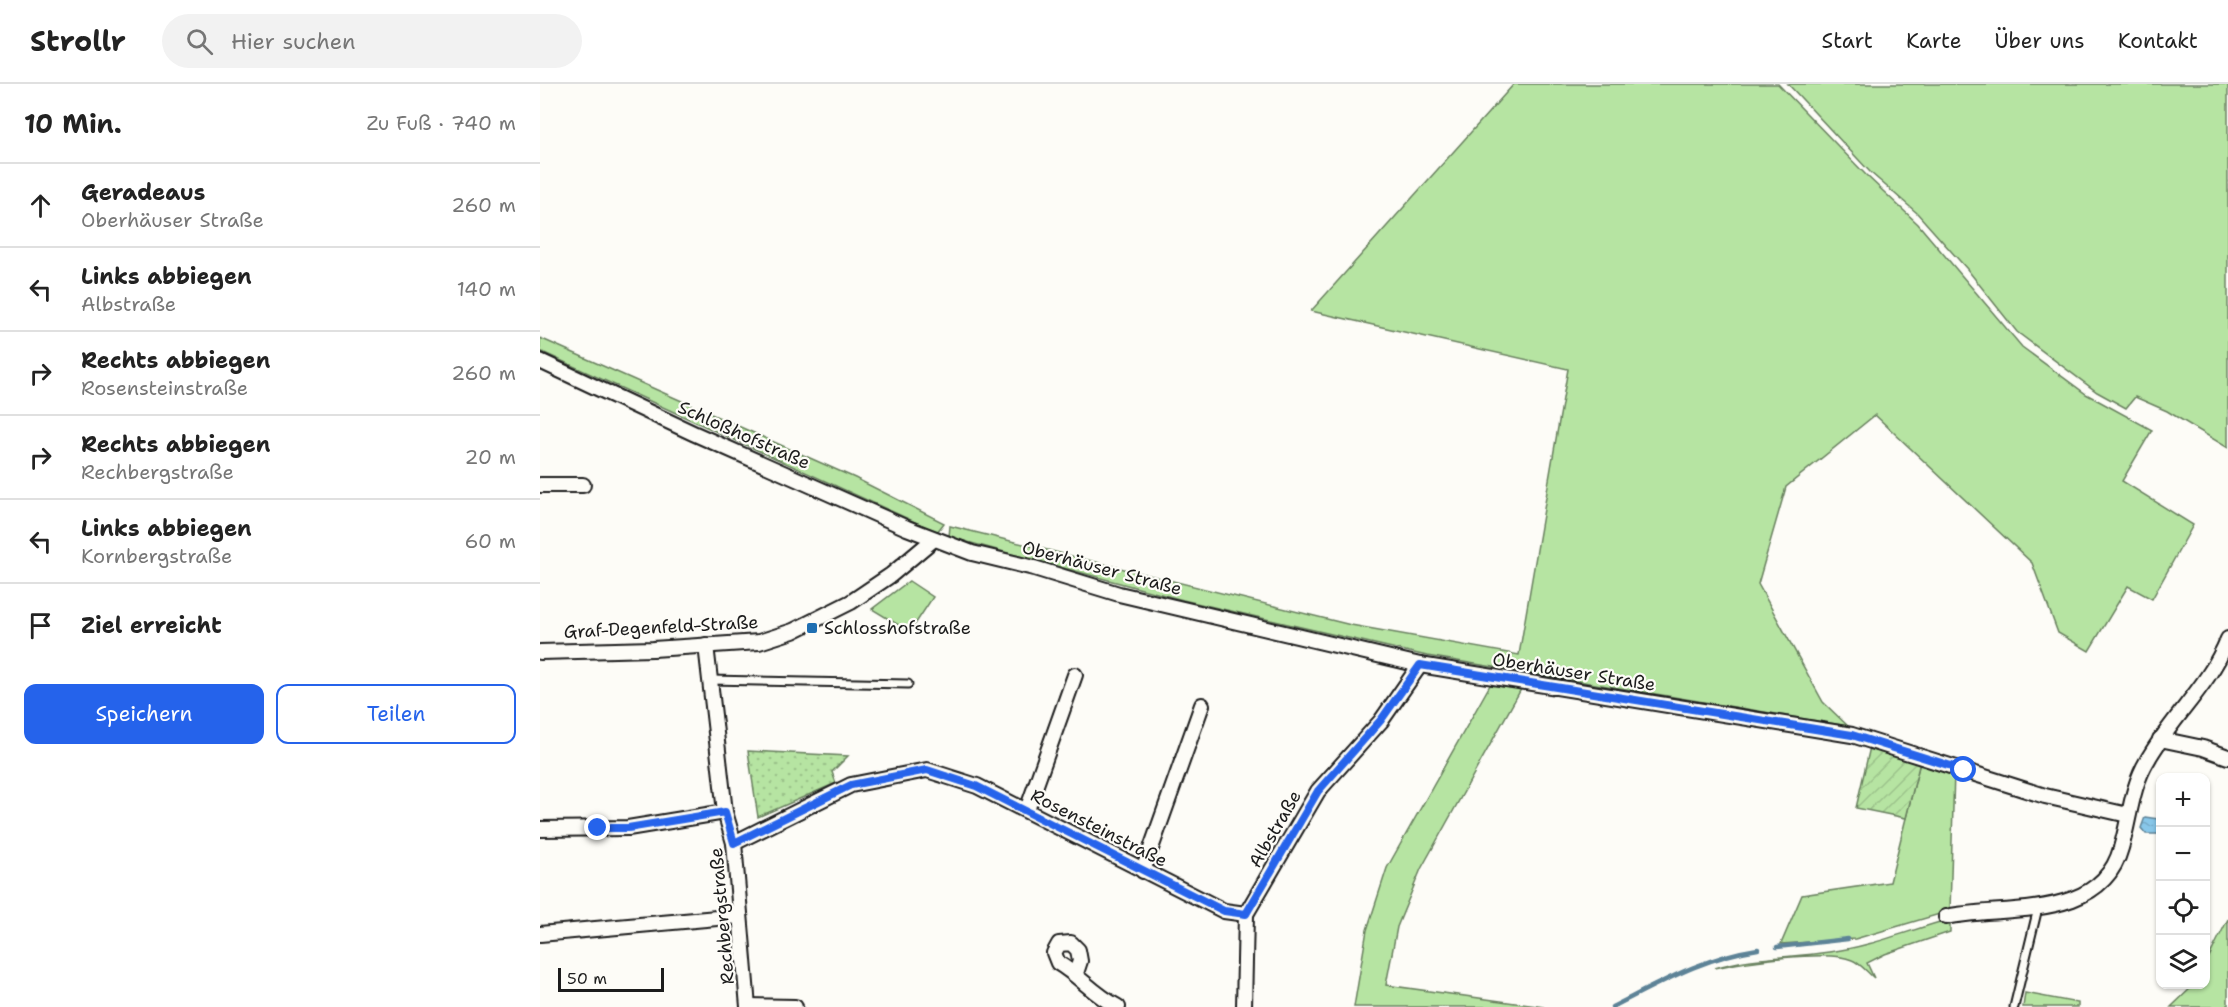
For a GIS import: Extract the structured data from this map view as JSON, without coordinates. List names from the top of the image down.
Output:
{
  "streets": {
    "street": [
      "Schloßhofstraße",
      "Oberhäuser Straße",
      "Graf-Degenfeld-Straße",
      "Rosensteinstraße",
      "Albstraße",
      "Rechbergstraße"
    ]
  },
  "crossings": [
    ["Schloßhofstraße", "Oberhäuser Straße"],
    ["Schloßhofstraße", "Graf-Degenfeld-Straße"],
    ["Oberhäuser Straße", "Graf-Degenfeld-Straße"],
    ["Oberhäuser Straße", "Albstraße"],
    ["Graf-Degenfeld-Straße", "Rechbergstraße"],
    ["Rosensteinstraße", "Albstraße"],
    ["Rosensteinstraße", "Rechbergstraße"]
  ],
  "places": {
    "transit": ["Schlosshofstraße"]
  },
  "scale_bar": "50 m",
  "page": {
    "header": "Strollr",
    "search": "Hier suchen",
    "nav": [
      "Start",
      "Karte",
      "Über uns",
      "Kontakt"
    ],
    "heading": ["10 Min.", "Zu Fuß · 740 m"],
    "list": [
      ["Geradeaus", "Oberhäuser Straße", "260 m"],
      ["Links abbiegen", "Albstraße", "140 m"],
      ["Rechts abbiegen", "Rosensteinstraße", "260 m"],
      ["Rechts abbiegen", "Rechbergstraße", "20 m"],
      ["Links abbiegen", "Kornbergstraße", "60 m"],
      "Ziel erreicht"
    ],
    "buttons": ["Speichern", "Teilen"],
    "map_buttons": ["+", "−"],
    "scale": "50 m"
  }
}
